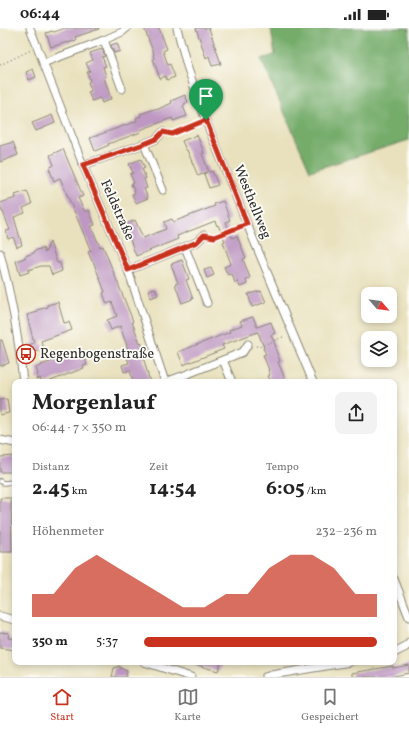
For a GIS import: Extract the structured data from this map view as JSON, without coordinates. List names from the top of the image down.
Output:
{
  "streets": {
    "street": ["Westhellweg", "Feldstraße"]
  },
  "places": {
    "bus stop": ["Regenbogenstraße"]
  },
  "north": "bottom right",
  "page": {
    "status": "06:44",
    "heading": ["Morgenlauf", "06:44 · 7 × 350 m"],
    "stats": [
      ["Distanz", "2.45 km"],
      ["Zeit", "14:54"],
      ["Tempo", "6:05 /km"]
    ],
    "chart": ["Höhenmeter", "232–236 m"],
    "list": [
      {
        "name": "350 m",
        "note": "5:37"
      }
    ],
    "tabs": ["Start", "Karte", "Gespeichert"]
  }
}
